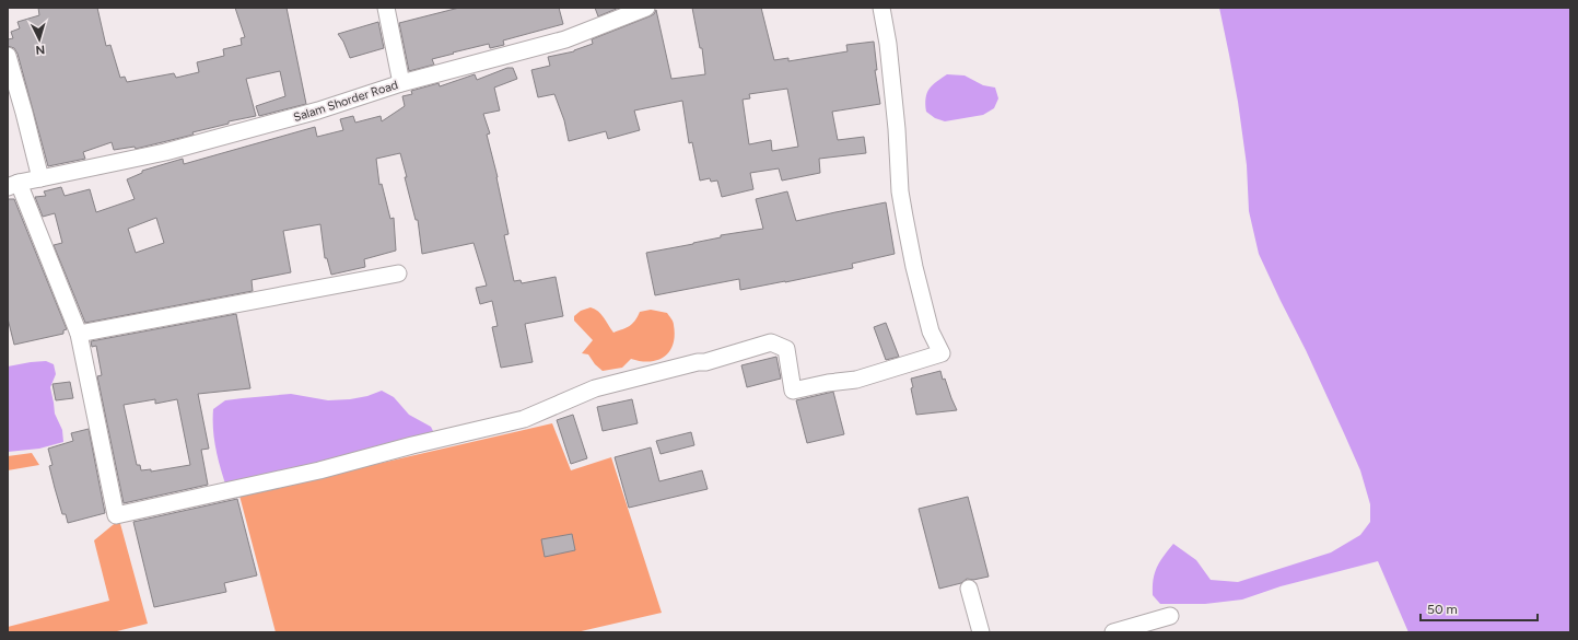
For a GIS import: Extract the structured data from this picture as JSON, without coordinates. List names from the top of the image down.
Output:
{
  "streets": {
    "street": ["Salam Shorder Road"]
  },
  "scale_bar": "50 m",
  "north": "bottom"
}
